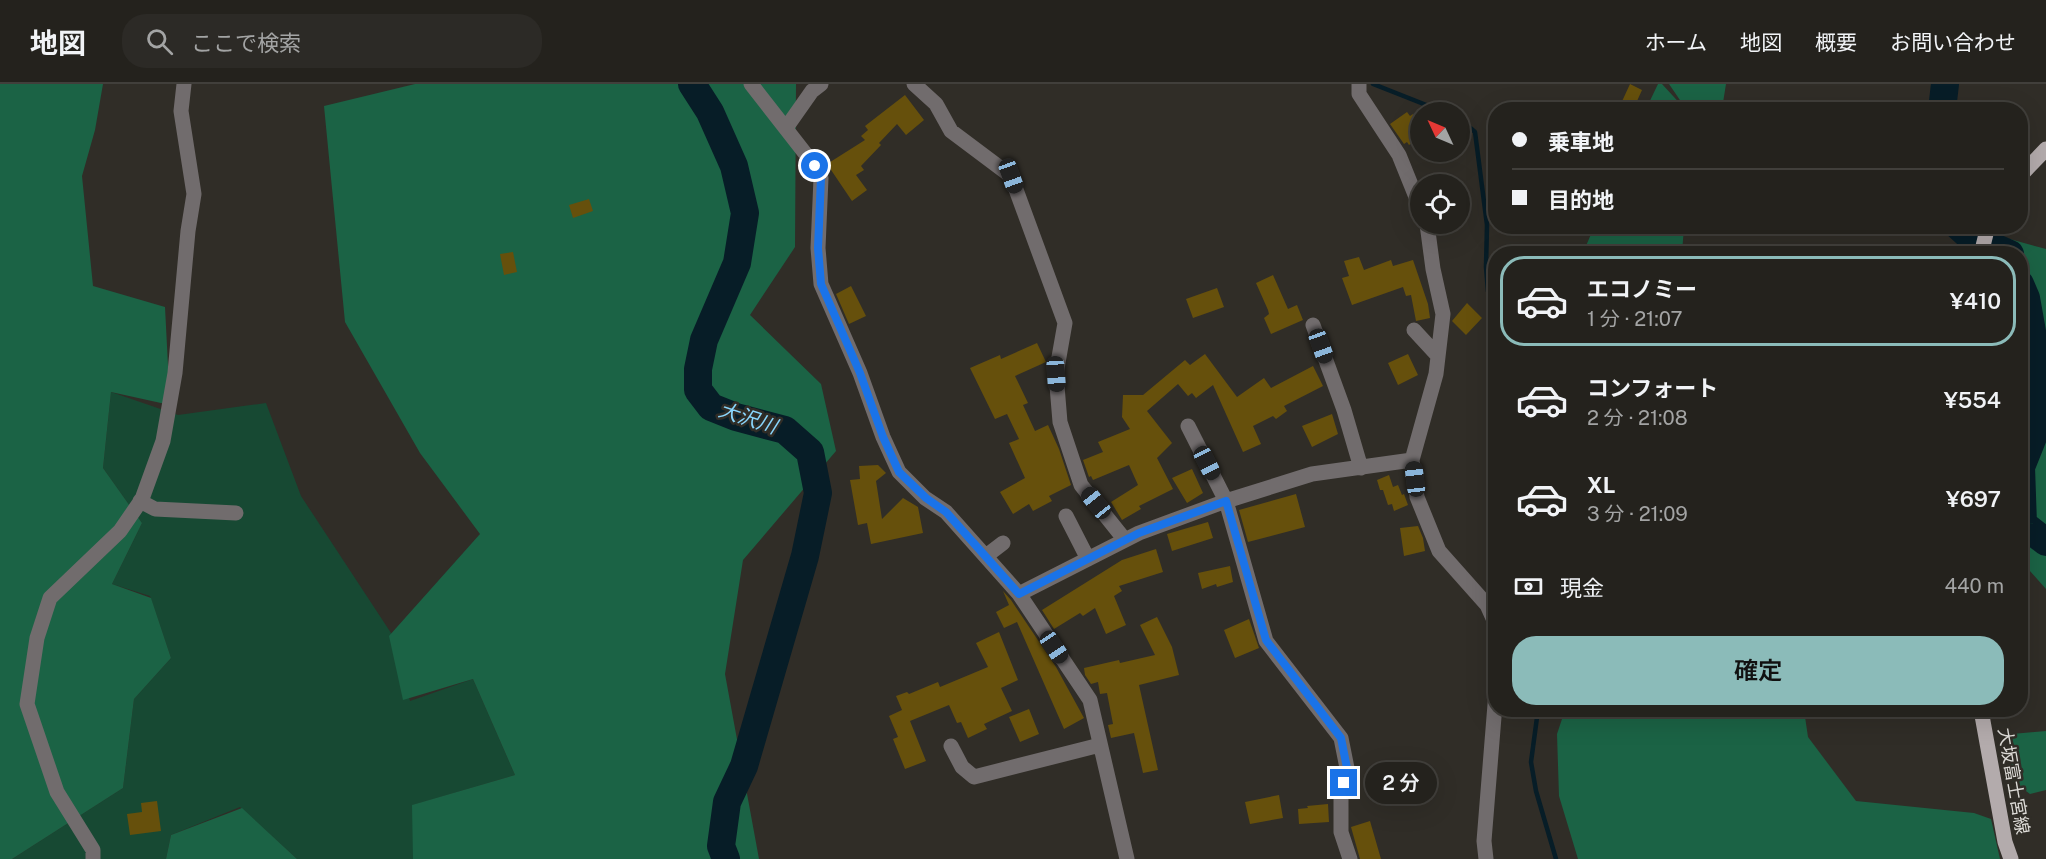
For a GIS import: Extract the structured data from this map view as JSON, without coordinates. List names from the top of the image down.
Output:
{
  "streets": {
    "main road": ["大坂富士宮線"]
  },
  "water": ["大沢川"],
  "north": "top left",
  "page": {
    "header": "地図",
    "search": "ここで検索",
    "nav": [
      "ホーム",
      "地図",
      "概要",
      "お問い合わせ"
    ],
    "banner": ["乗車地", "目的地"],
    "list": [
      {
        "name": "エコノミー",
        "note": "1 分 · 21:07",
        "value": "¥410"
      },
      {
        "name": "コンフォート",
        "note": "2 分 · 21:08",
        "value": "¥554"
      },
      {
        "name": "XL",
        "note": "3 分 · 21:09",
        "value": "¥697"
      }
    ],
    "pay": ["現金", "440 m"],
    "buttons": "確定",
    "bubble": "2 分"
  }
}
